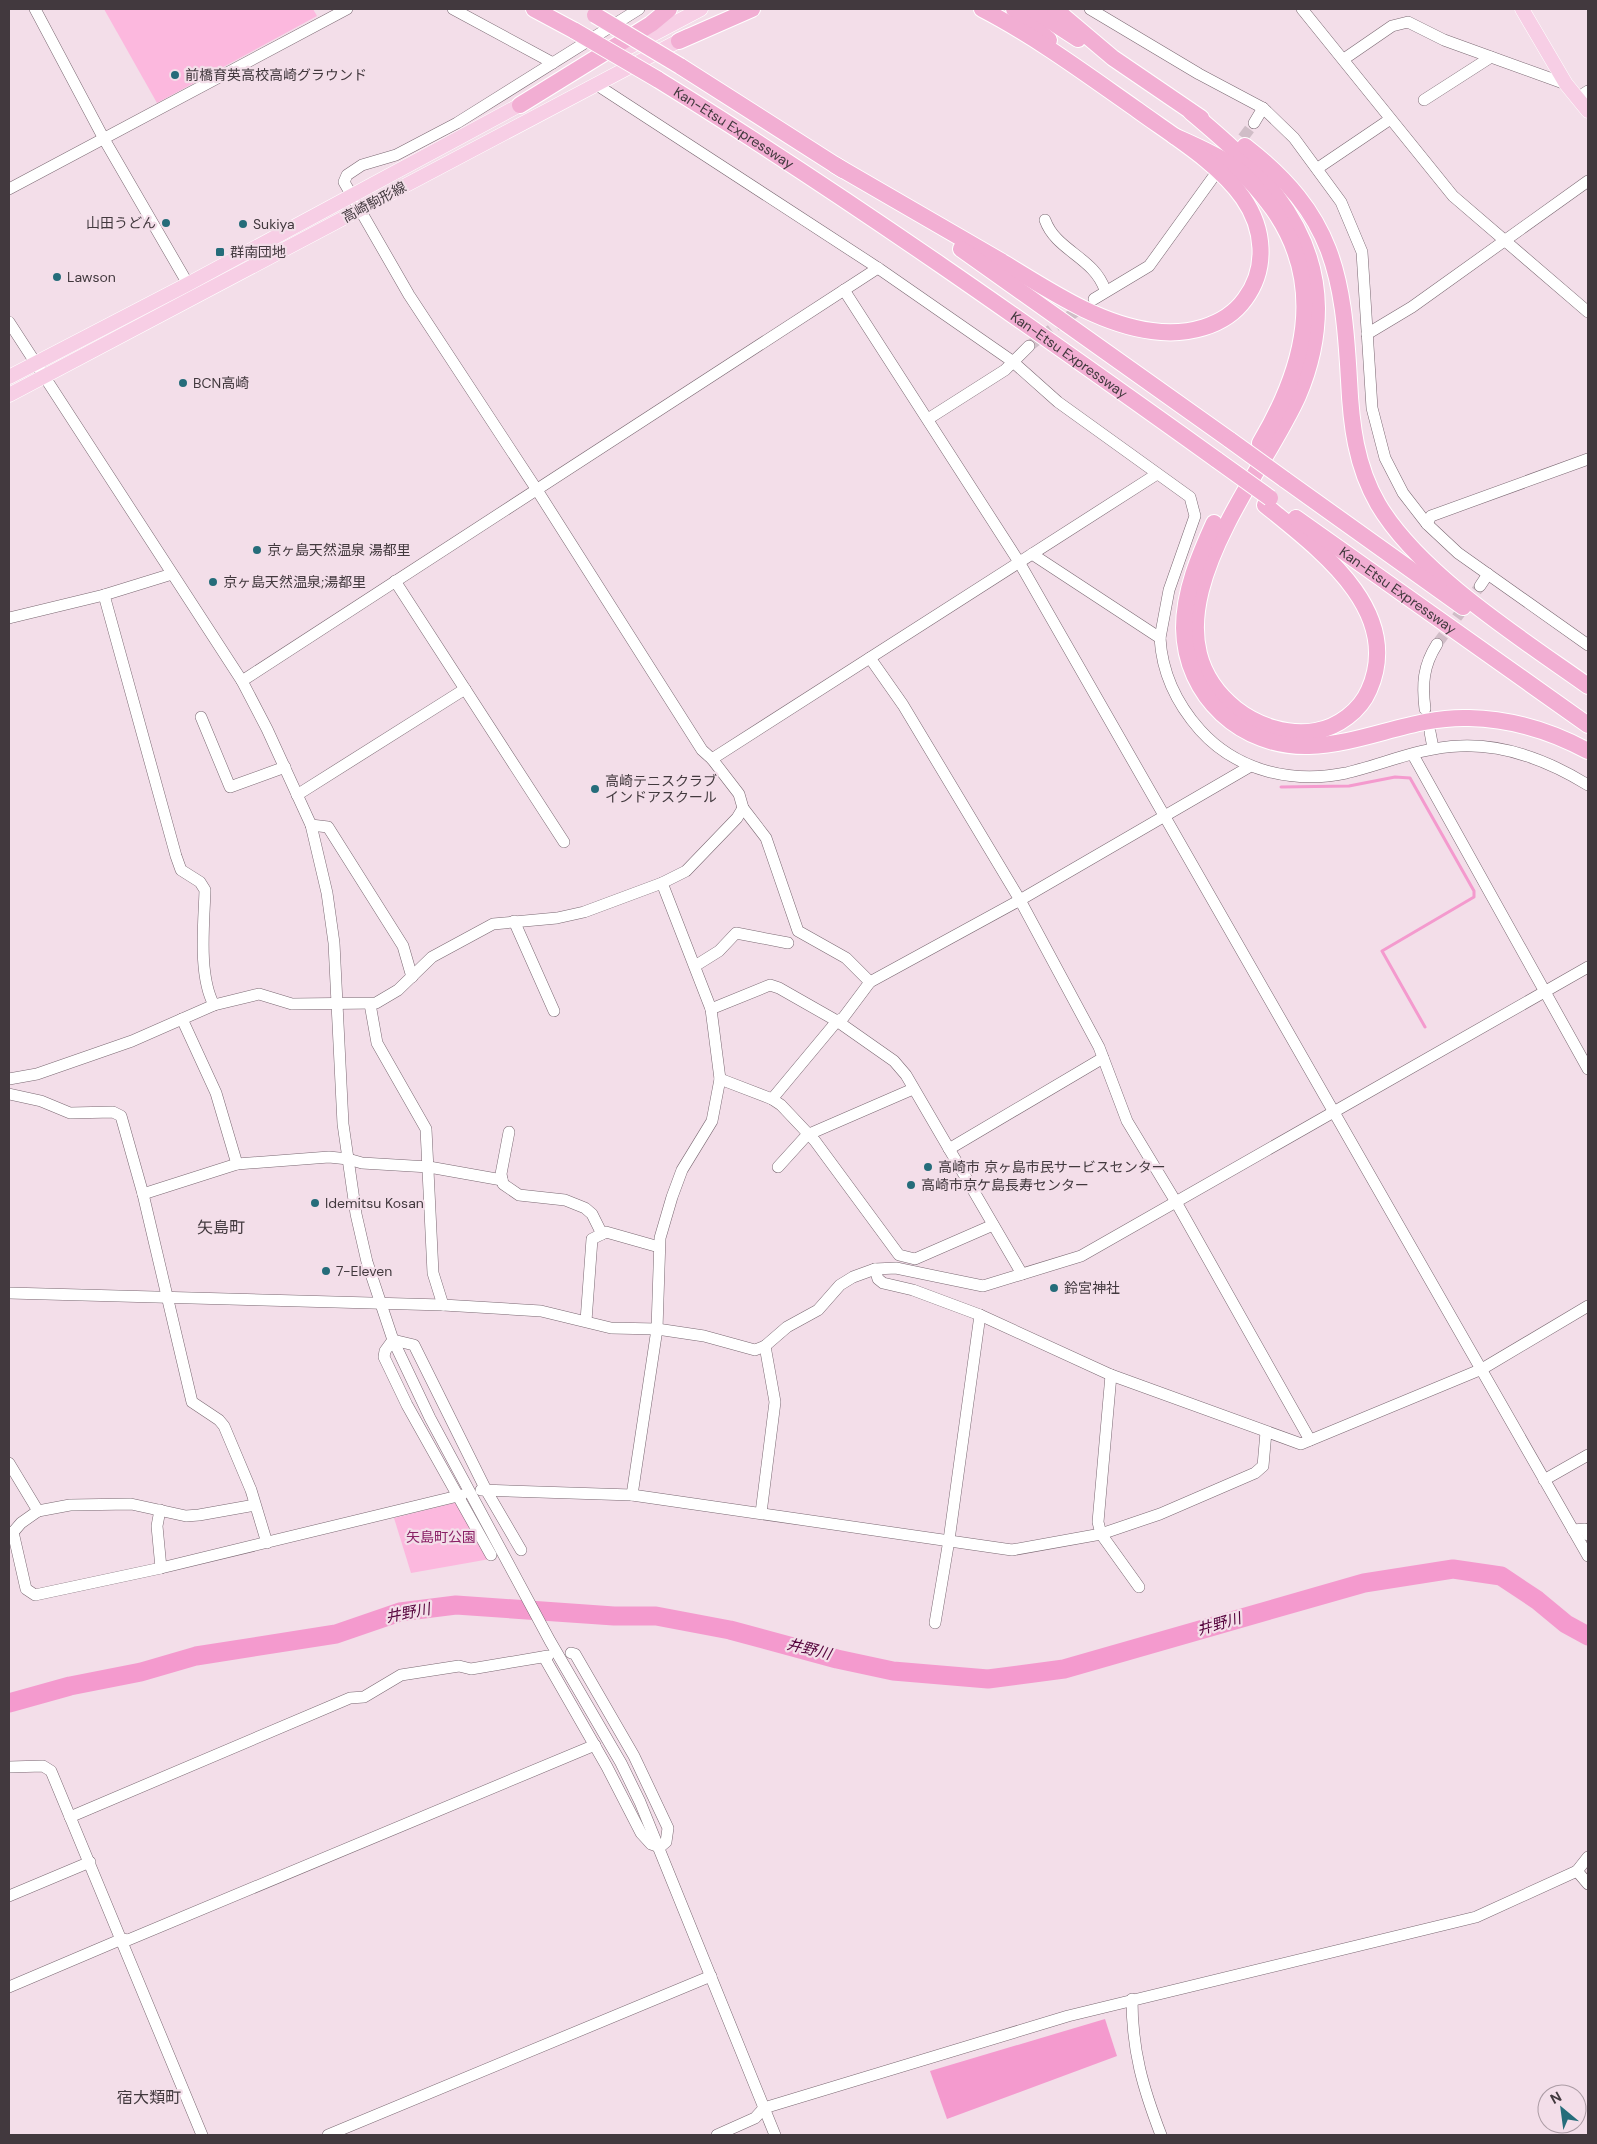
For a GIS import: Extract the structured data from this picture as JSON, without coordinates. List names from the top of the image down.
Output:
{
  "streets": {
    "highway": ["Kan-Etsu Expressway"],
    "main road": ["高崎駒形線"]
  },
  "districts": ["矢島町", "宿大類町"],
  "water": ["井野川"],
  "parks": ["矢島町公園"],
  "places": {
    "other": [
      "前橋育英高校高崎グラウンド",
      "山田うどん",
      "Sukiya",
      "Lawson",
      "BCN高崎",
      "京ヶ島天然温泉 湯都里",
      "京ヶ島天然温泉;湯都里",
      "高崎テニスクラブ インドアスクール",
      "高崎市 京ヶ島市民サービスセンター",
      "高崎市京ケ島長寿センター",
      "Idemitsu Kosan",
      "7-Eleven",
      "鈴宮神社"
    ],
    "transit": ["群南団地"]
  },
  "north": "top left"
}
